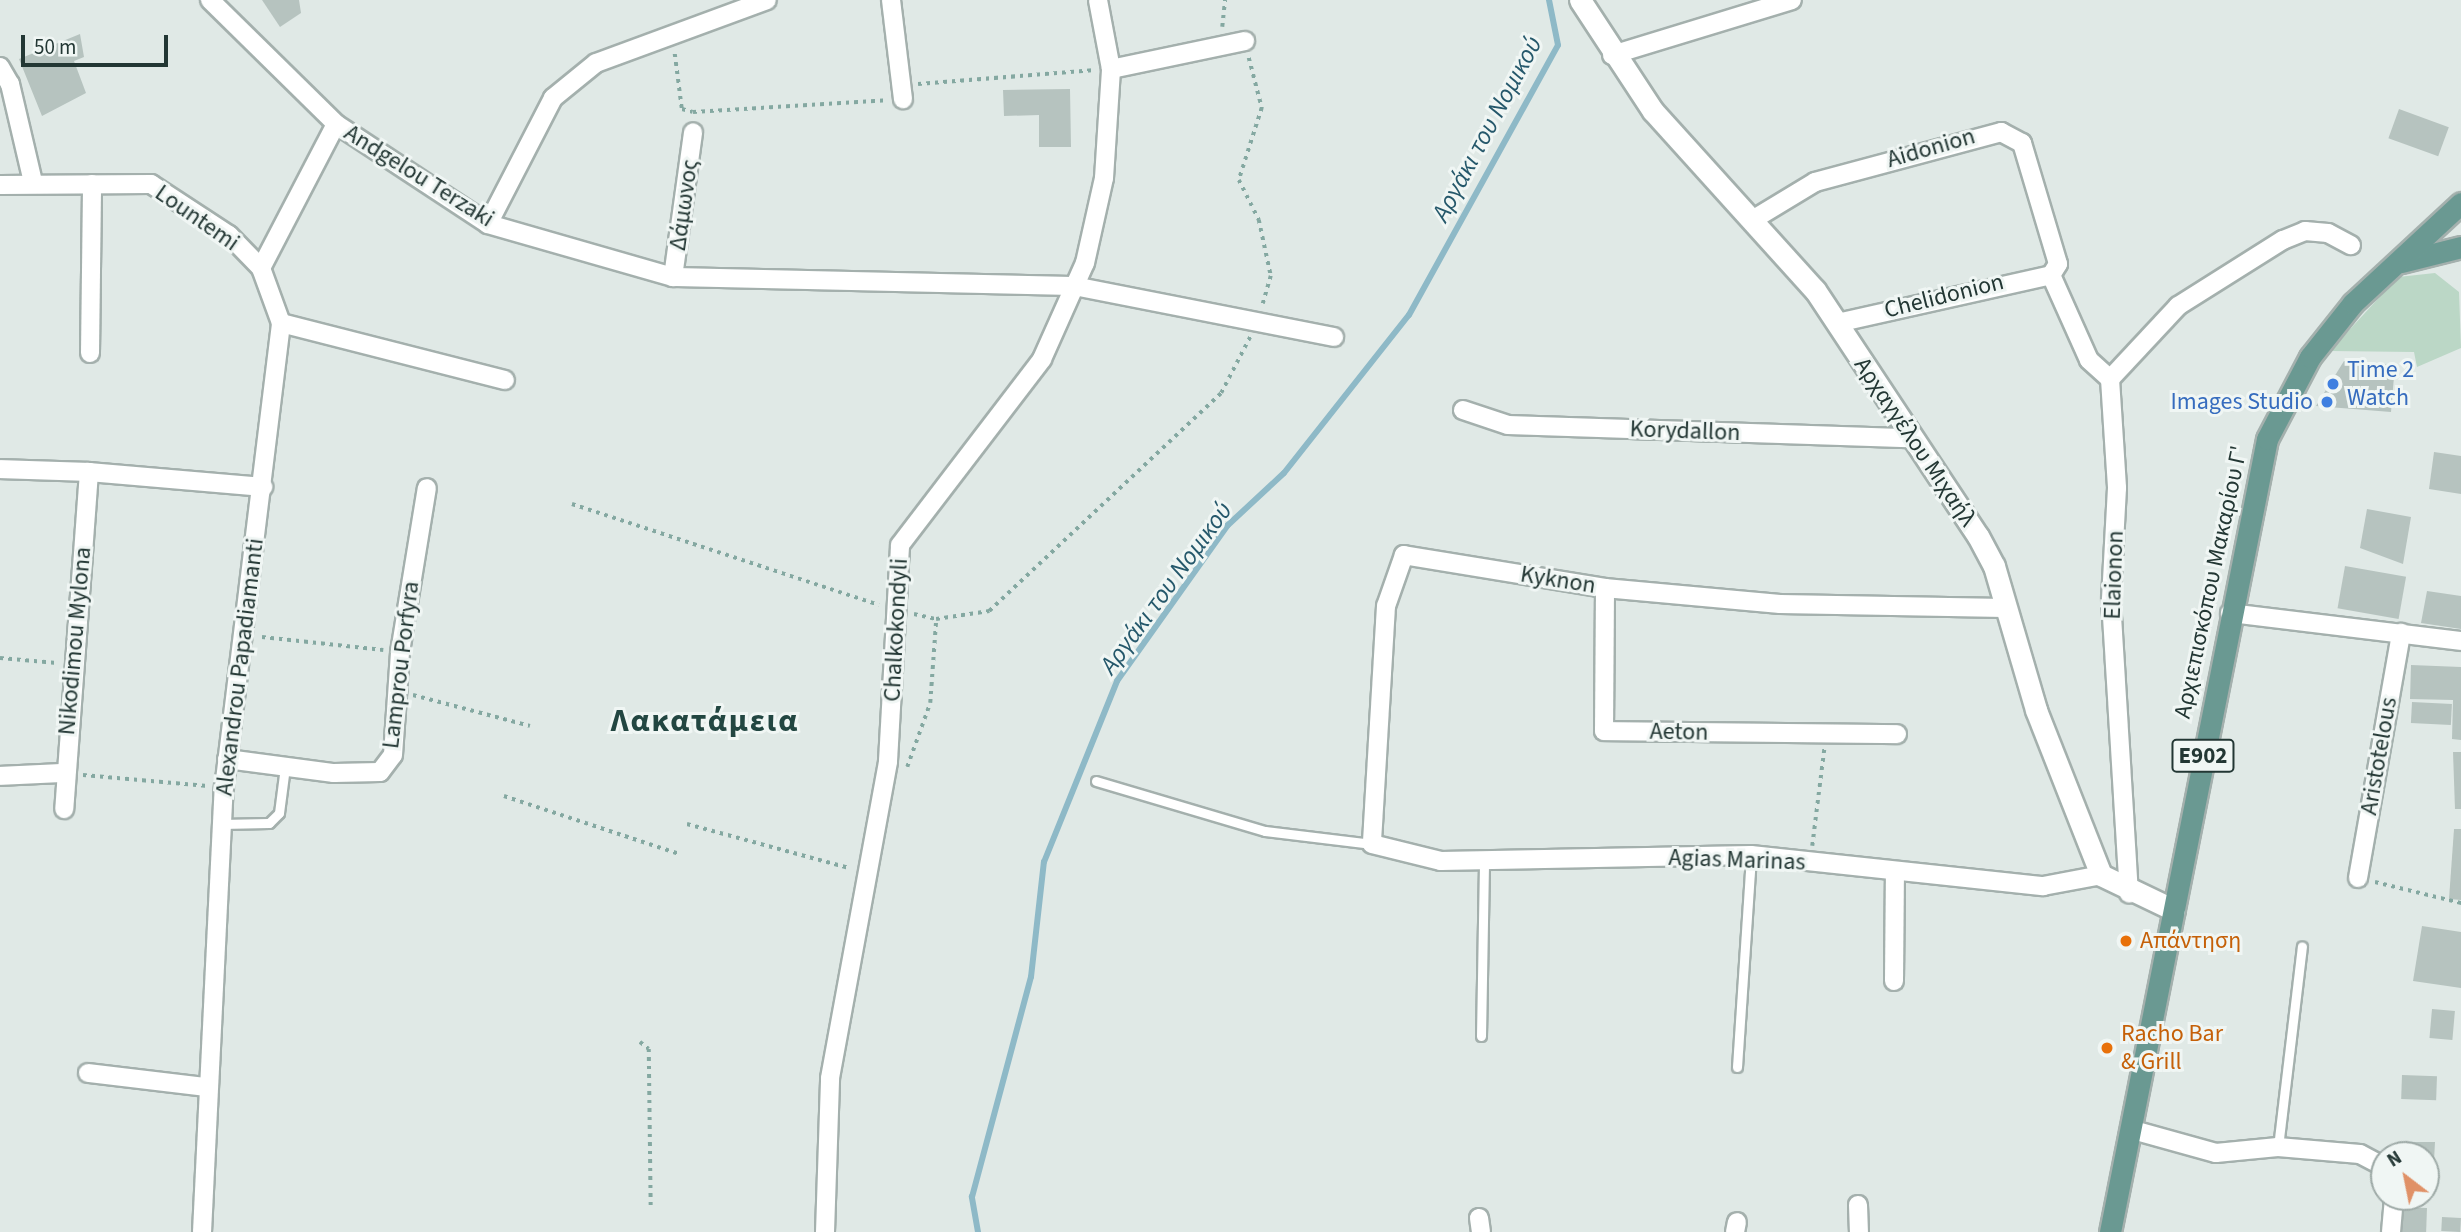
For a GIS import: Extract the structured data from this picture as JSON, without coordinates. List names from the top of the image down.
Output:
{
  "streets": {
    "main road": ["Αρχιεπισκόπου Μακαρίου Γ'", "E902"],
    "street": [
      "Aidonion",
      "Andgelou Terzaki",
      "Δάμωνος",
      "Lountemi",
      "Chelidonion",
      "Korydallon",
      "Αρχαγγέλου Μιχαήλ",
      "Elaionon",
      "Kyknon",
      "Chalkokondyli",
      "Nikodimou Mylona",
      "Lamprou Porfyra",
      "Alexandrou Papadiamanti",
      "Aeton",
      "Aristotelous",
      "Agias Marinas"
    ]
  },
  "crossings": [
    ["Aidonion", "Chelidonion"],
    ["Aidonion", "Αρχαγγέλου Μιχαήλ"],
    ["Andgelou Terzaki", "Δάμωνος"],
    ["Andgelou Terzaki", "Chalkokondyli"],
    ["Lountemi", "Alexandrou Papadiamanti"],
    ["Chelidonion", "Αρχαγγέλου Μιχαήλ"],
    ["Korydallon", "Αρχαγγέλου Μιχαήλ"],
    ["Αρχαγγέλου Μιχαήλ", "Kyknon"],
    ["Αρχαγγέλου Μιχαήλ", "Agias Marinas"],
    ["Kyknon", "Aeton"],
    ["Kyknon", "Agias Marinas"],
    ["Lamprou Porfyra", "Alexandrou Papadiamanti"]
  ],
  "districts": ["Λακατάμεια"],
  "water": ["Αργάκι του Νομικού"],
  "places": [
    "Time 2 Watch",
    "Images Studio",
    "Απάντηση",
    "Racho Bar & Grill"
  ],
  "scale_bar": "50 m",
  "north": "top left"
}
